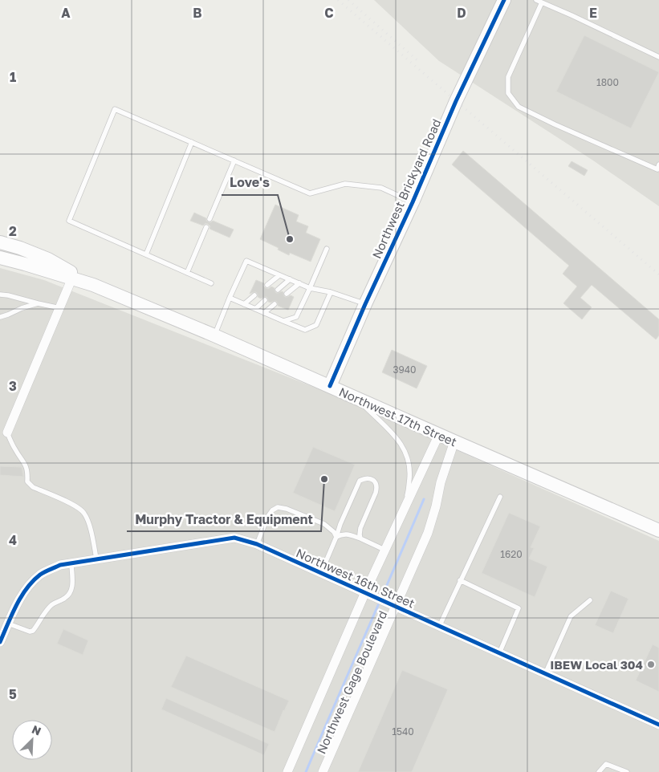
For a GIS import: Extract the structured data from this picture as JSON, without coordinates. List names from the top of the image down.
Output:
{
  "streets": {
    "main road": ["Northwest Brickyard Road", "Northwest 17th Street"],
    "street": ["Northwest 16th Street", "Northwest Gage Boulevard"]
  },
  "crossings": [
    ["Northwest Brickyard Road", "Northwest 17th Street"],
    ["Northwest 17th Street", "Northwest Gage Boulevard"],
    ["Northwest 16th Street", "Northwest Gage Boulevard"]
  ],
  "places": ["Love's", "Murphy Tractor & Equipment", "IBEW Local 304"],
  "house_numbers": [
    "1800",
    "3940",
    "1620",
    "1540"
  ],
  "north": "top right",
  "grid": {
    "columns": [
      "A",
      "B",
      "C",
      "D",
      "E"
    ],
    "rows": [
      "1",
      "2",
      "3",
      "4",
      "5"
    ]
  }
}
